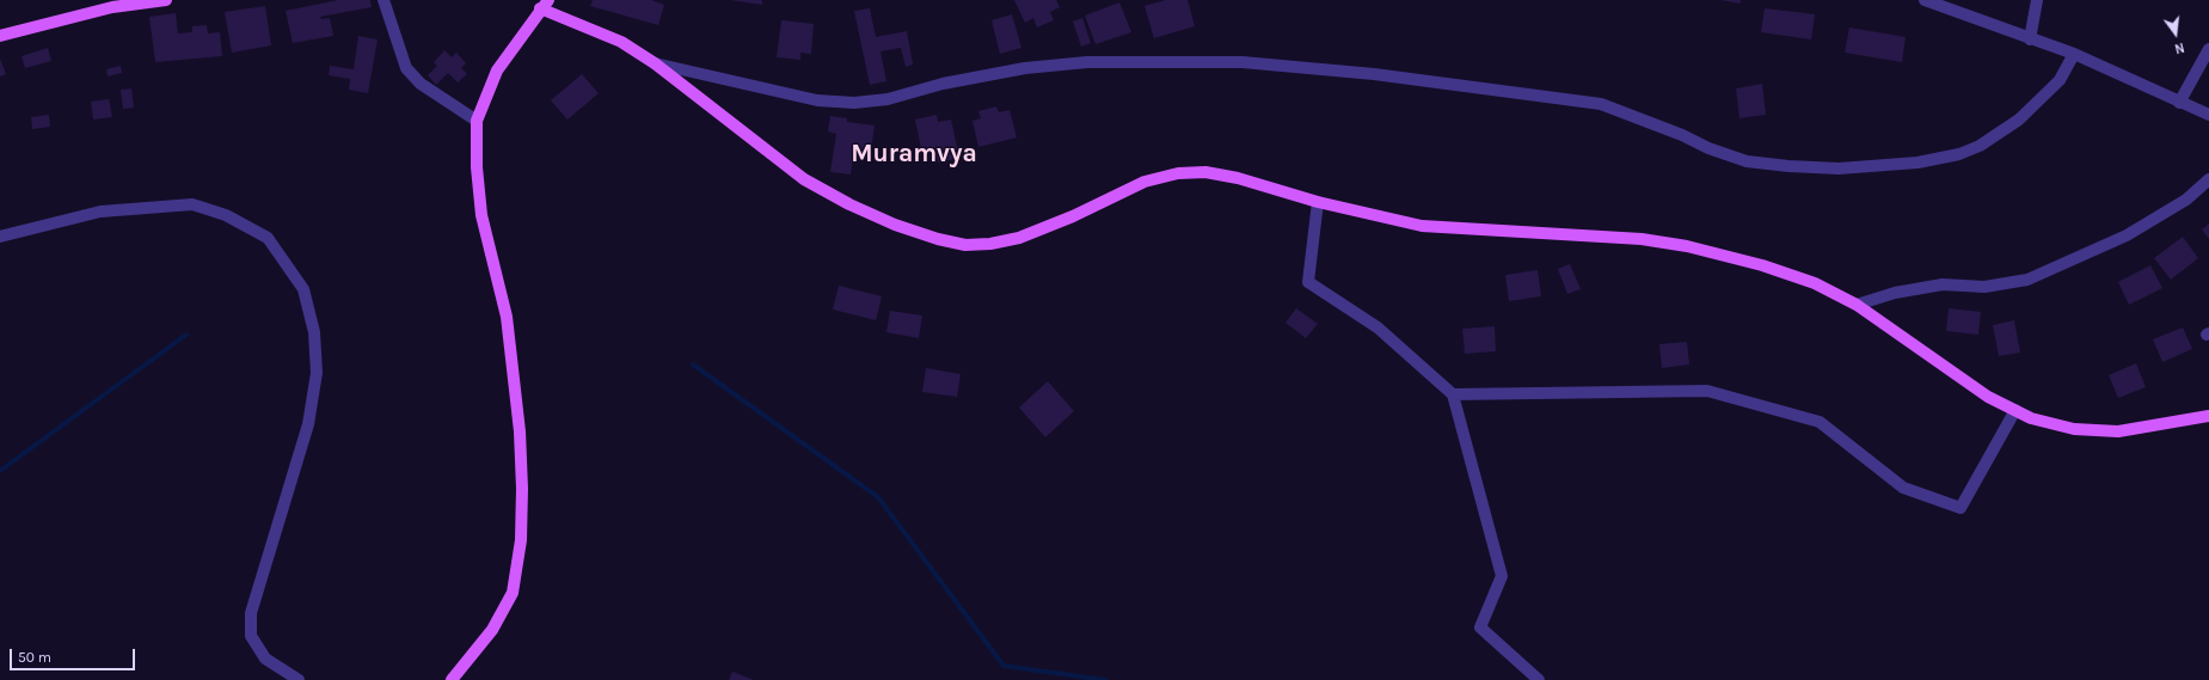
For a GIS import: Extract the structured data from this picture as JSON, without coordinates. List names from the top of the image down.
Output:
{
  "districts": ["Muramvya"],
  "scale_bar": "50 m",
  "north": "bottom"
}
